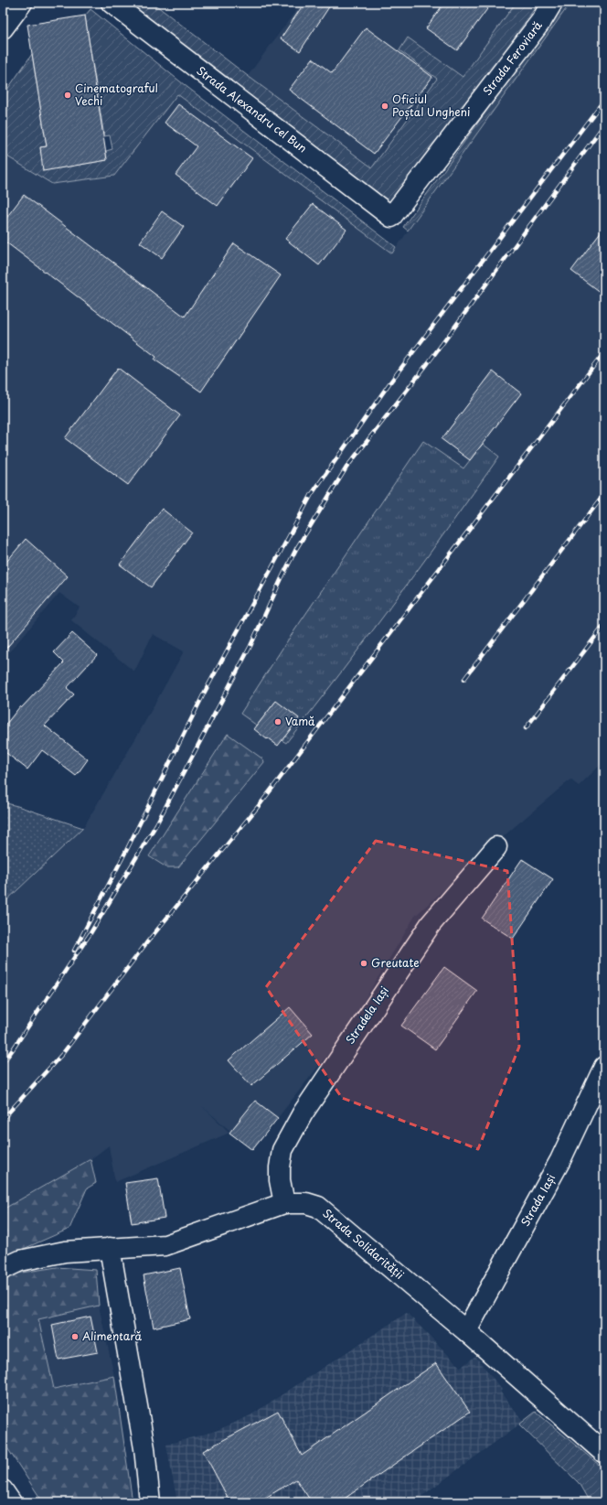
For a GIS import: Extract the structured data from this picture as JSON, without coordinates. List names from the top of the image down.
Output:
{
  "streets": {
    "street": [
      "Strada Feroviară",
      "Strada Alexandru cel Bun",
      "Stradela Iași",
      "Strada Iași",
      "Strada Solidarității"
    ]
  },
  "crossings": [
    ["Strada Feroviară", "Strada Alexandru cel Bun"],
    ["Stradela Iași", "Strada Solidarității"],
    ["Strada Iași", "Strada Solidarității"]
  ],
  "places": [
    "Cinematograful Vechi",
    "Oficiul Poștal Ungheni",
    "Vamă",
    "Greutate",
    "Alimentară"
  ]
}
